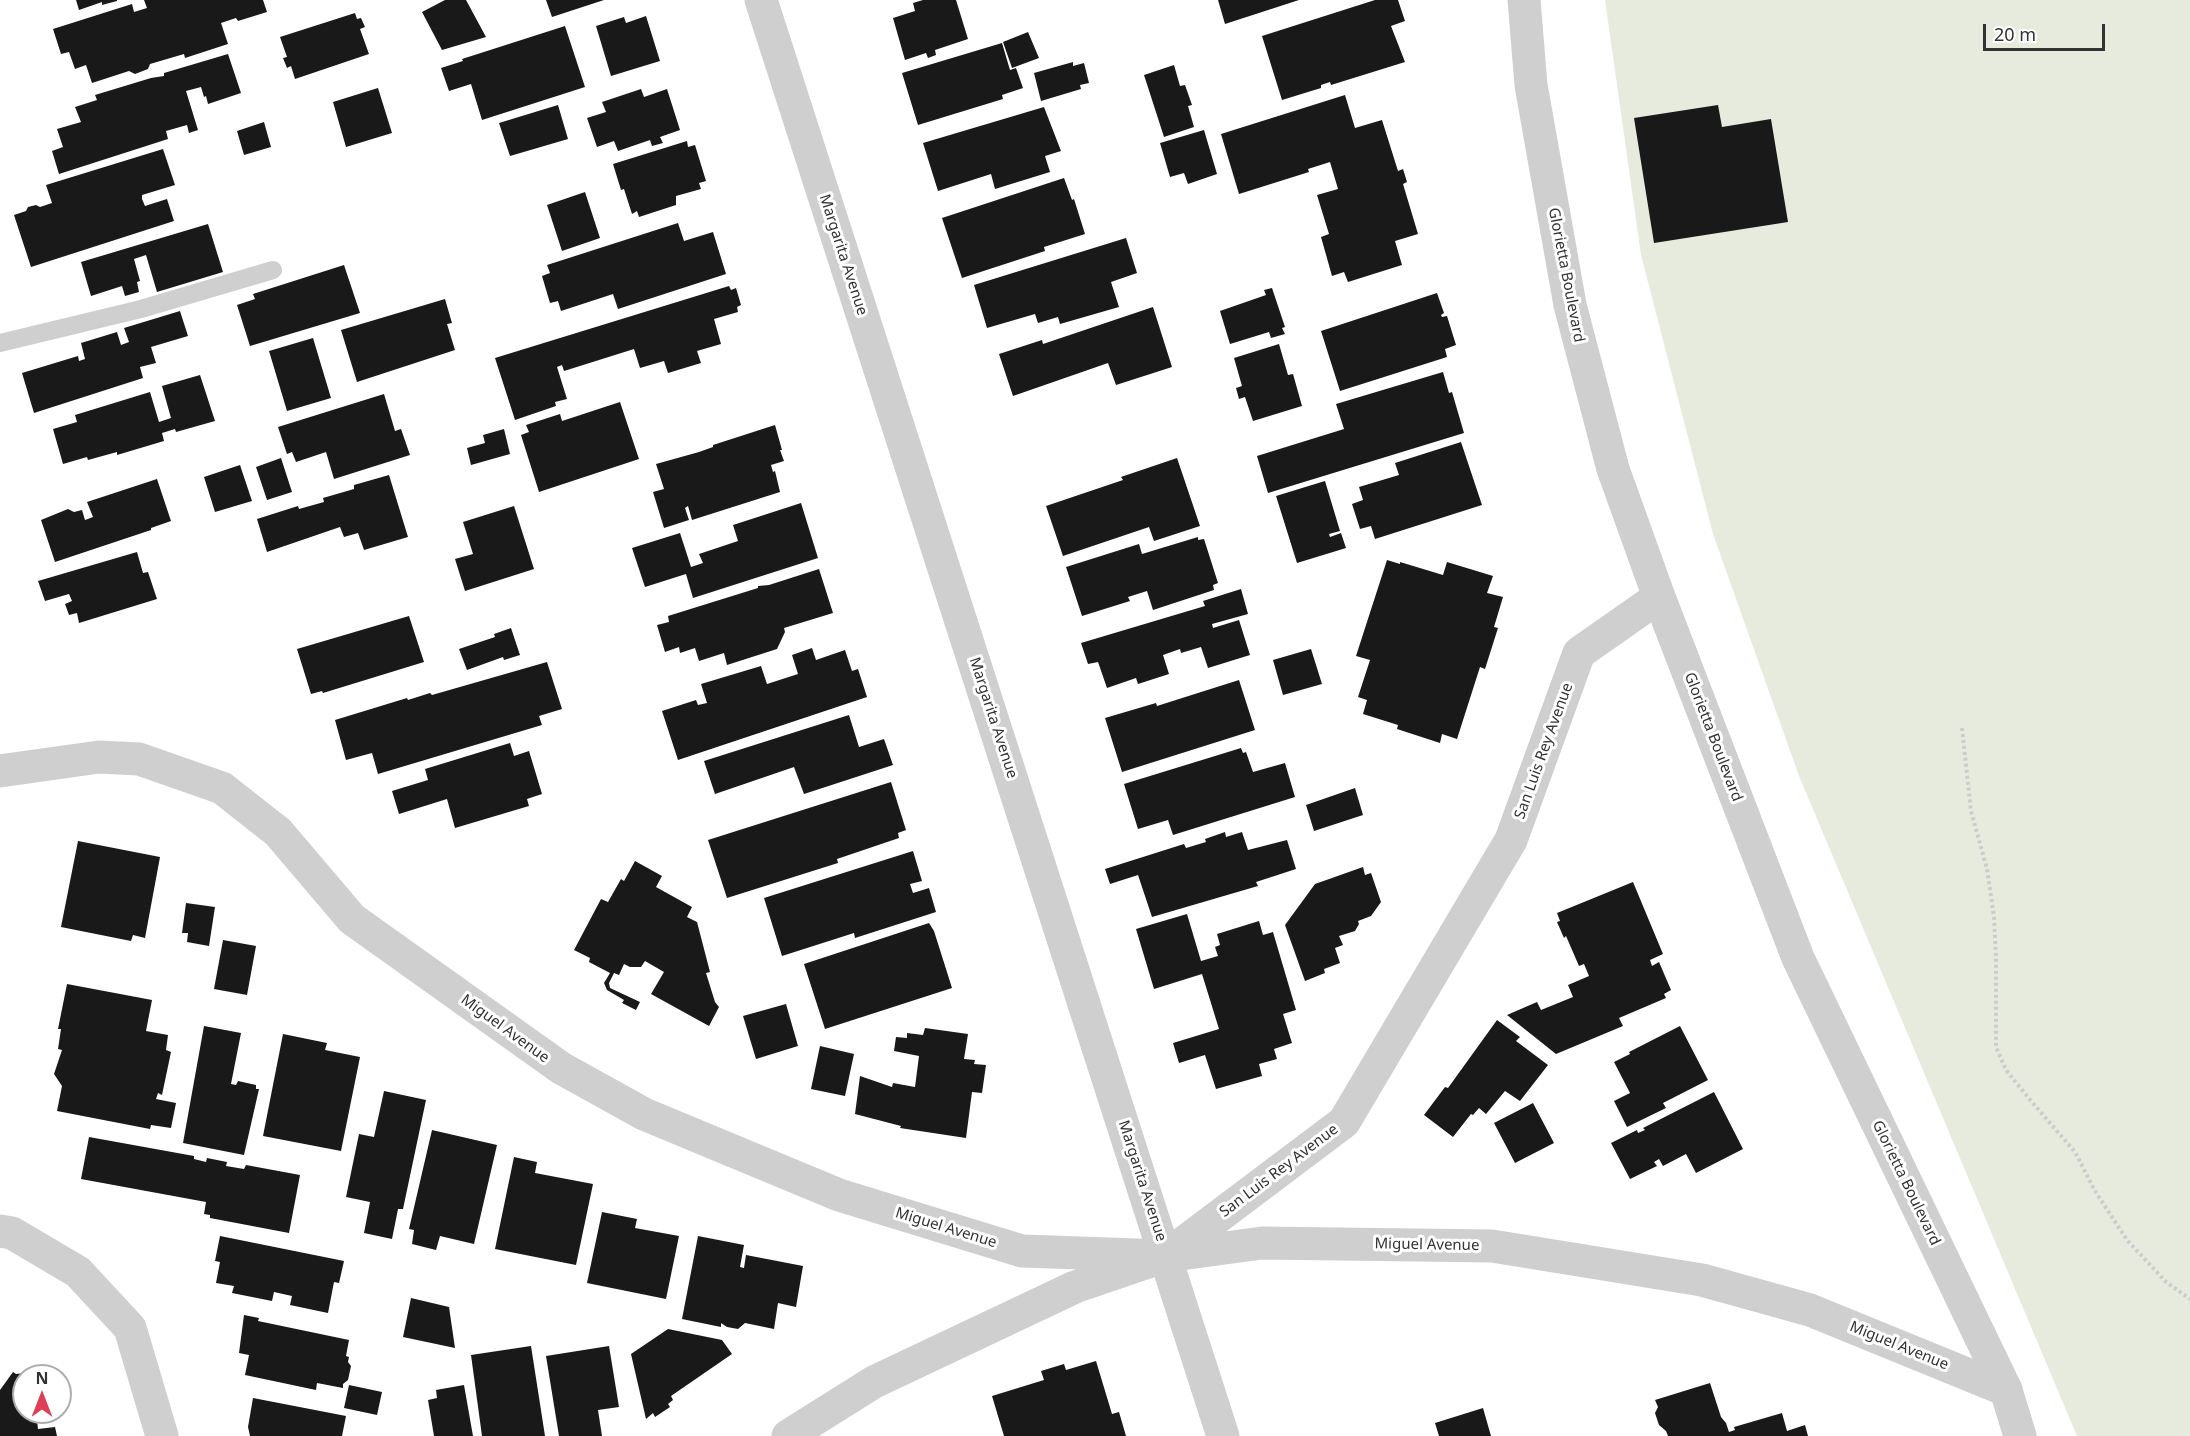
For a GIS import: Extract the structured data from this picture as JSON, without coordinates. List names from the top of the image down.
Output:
{
  "streets": {
    "street": [
      "Margarita Avenue",
      "Glorietta Boulevard",
      "San Luis Rey Avenue",
      "Miguel Avenue"
    ]
  },
  "crossings": [
    ["Margarita Avenue", "San Luis Rey Avenue"],
    ["Margarita Avenue", "Miguel Avenue"],
    ["Glorietta Boulevard", "San Luis Rey Avenue"],
    ["Glorietta Boulevard", "Miguel Avenue"],
    ["San Luis Rey Avenue", "Miguel Avenue"]
  ],
  "scale_bar": "20 m",
  "north": "top"
}
